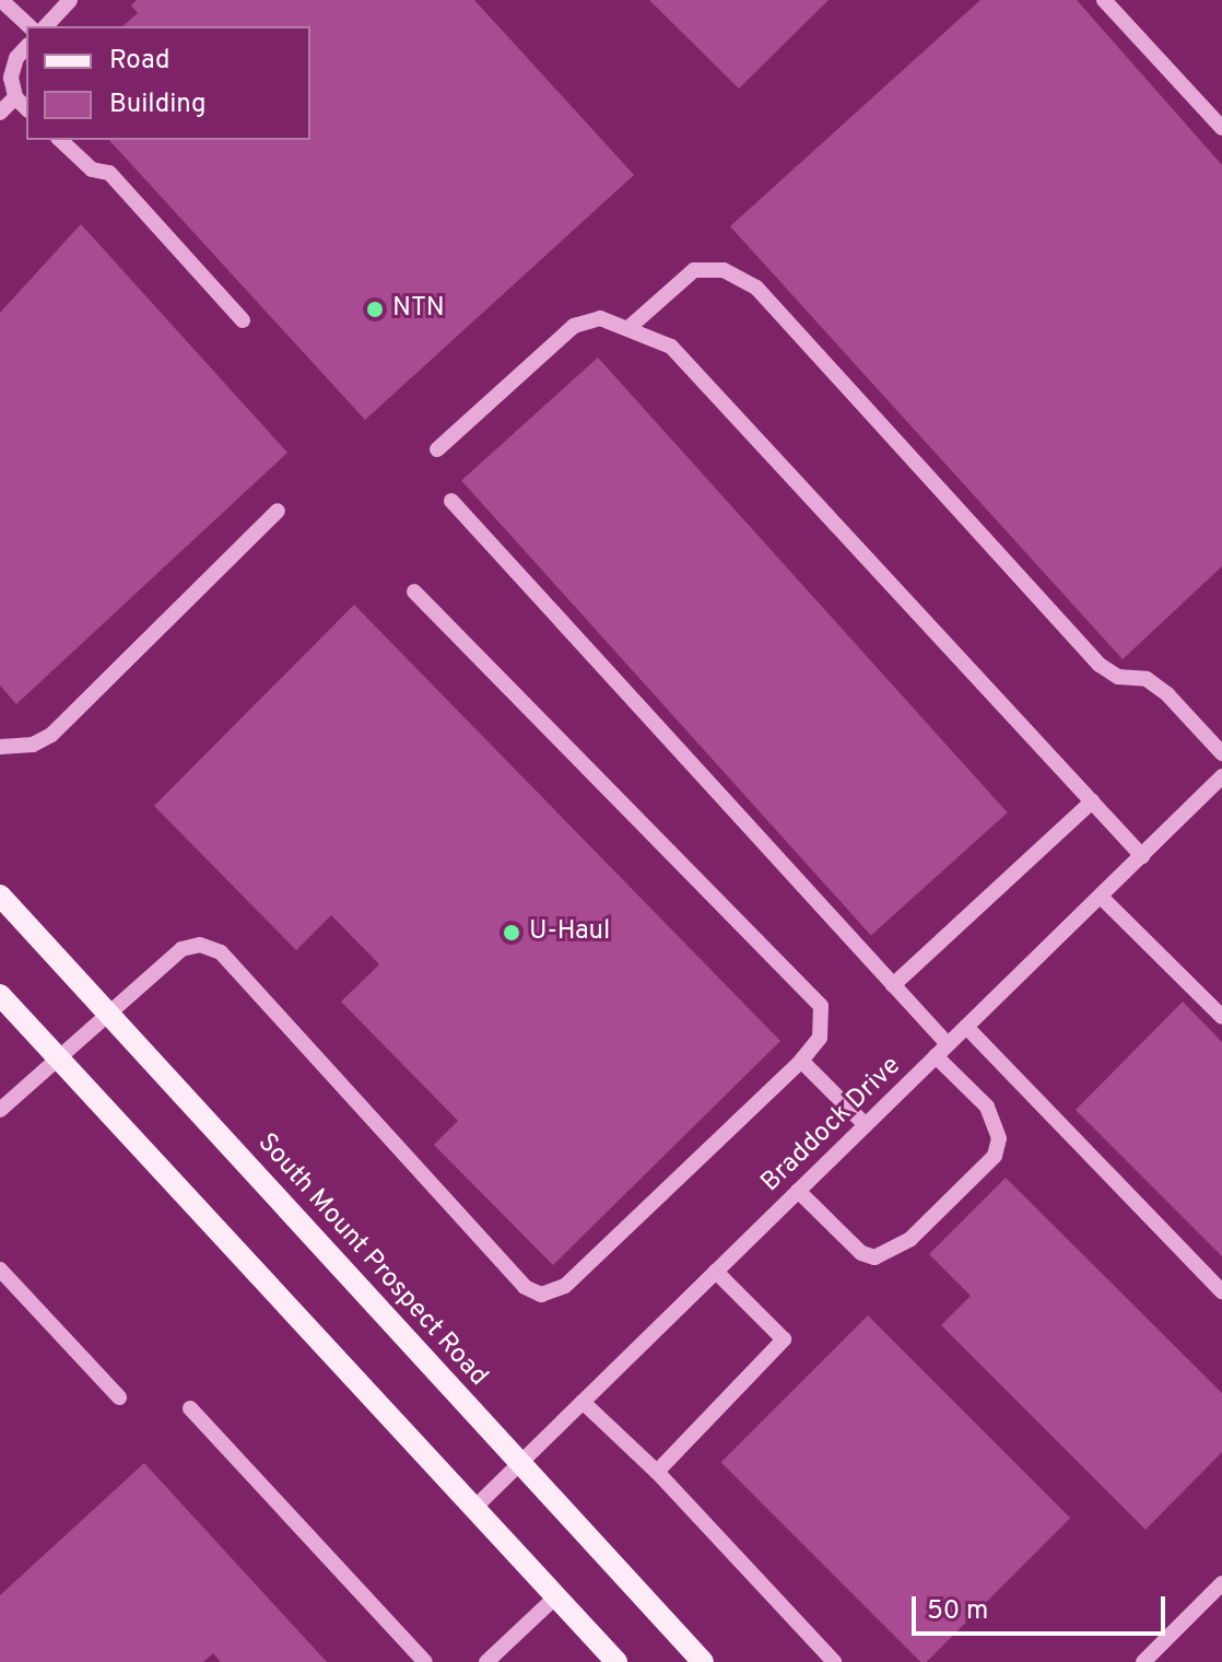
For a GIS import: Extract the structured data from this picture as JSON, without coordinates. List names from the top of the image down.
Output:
{
  "streets": {
    "main road": ["South Mount Prospect Road"],
    "street": ["Braddock Drive"]
  },
  "crossings": [
    ["Braddock Drive", "South Mount Prospect Road"]
  ],
  "places": ["NTN", "U-Haul"],
  "legend": ["Road", "Building"],
  "scale_bar": "50 m"
}
